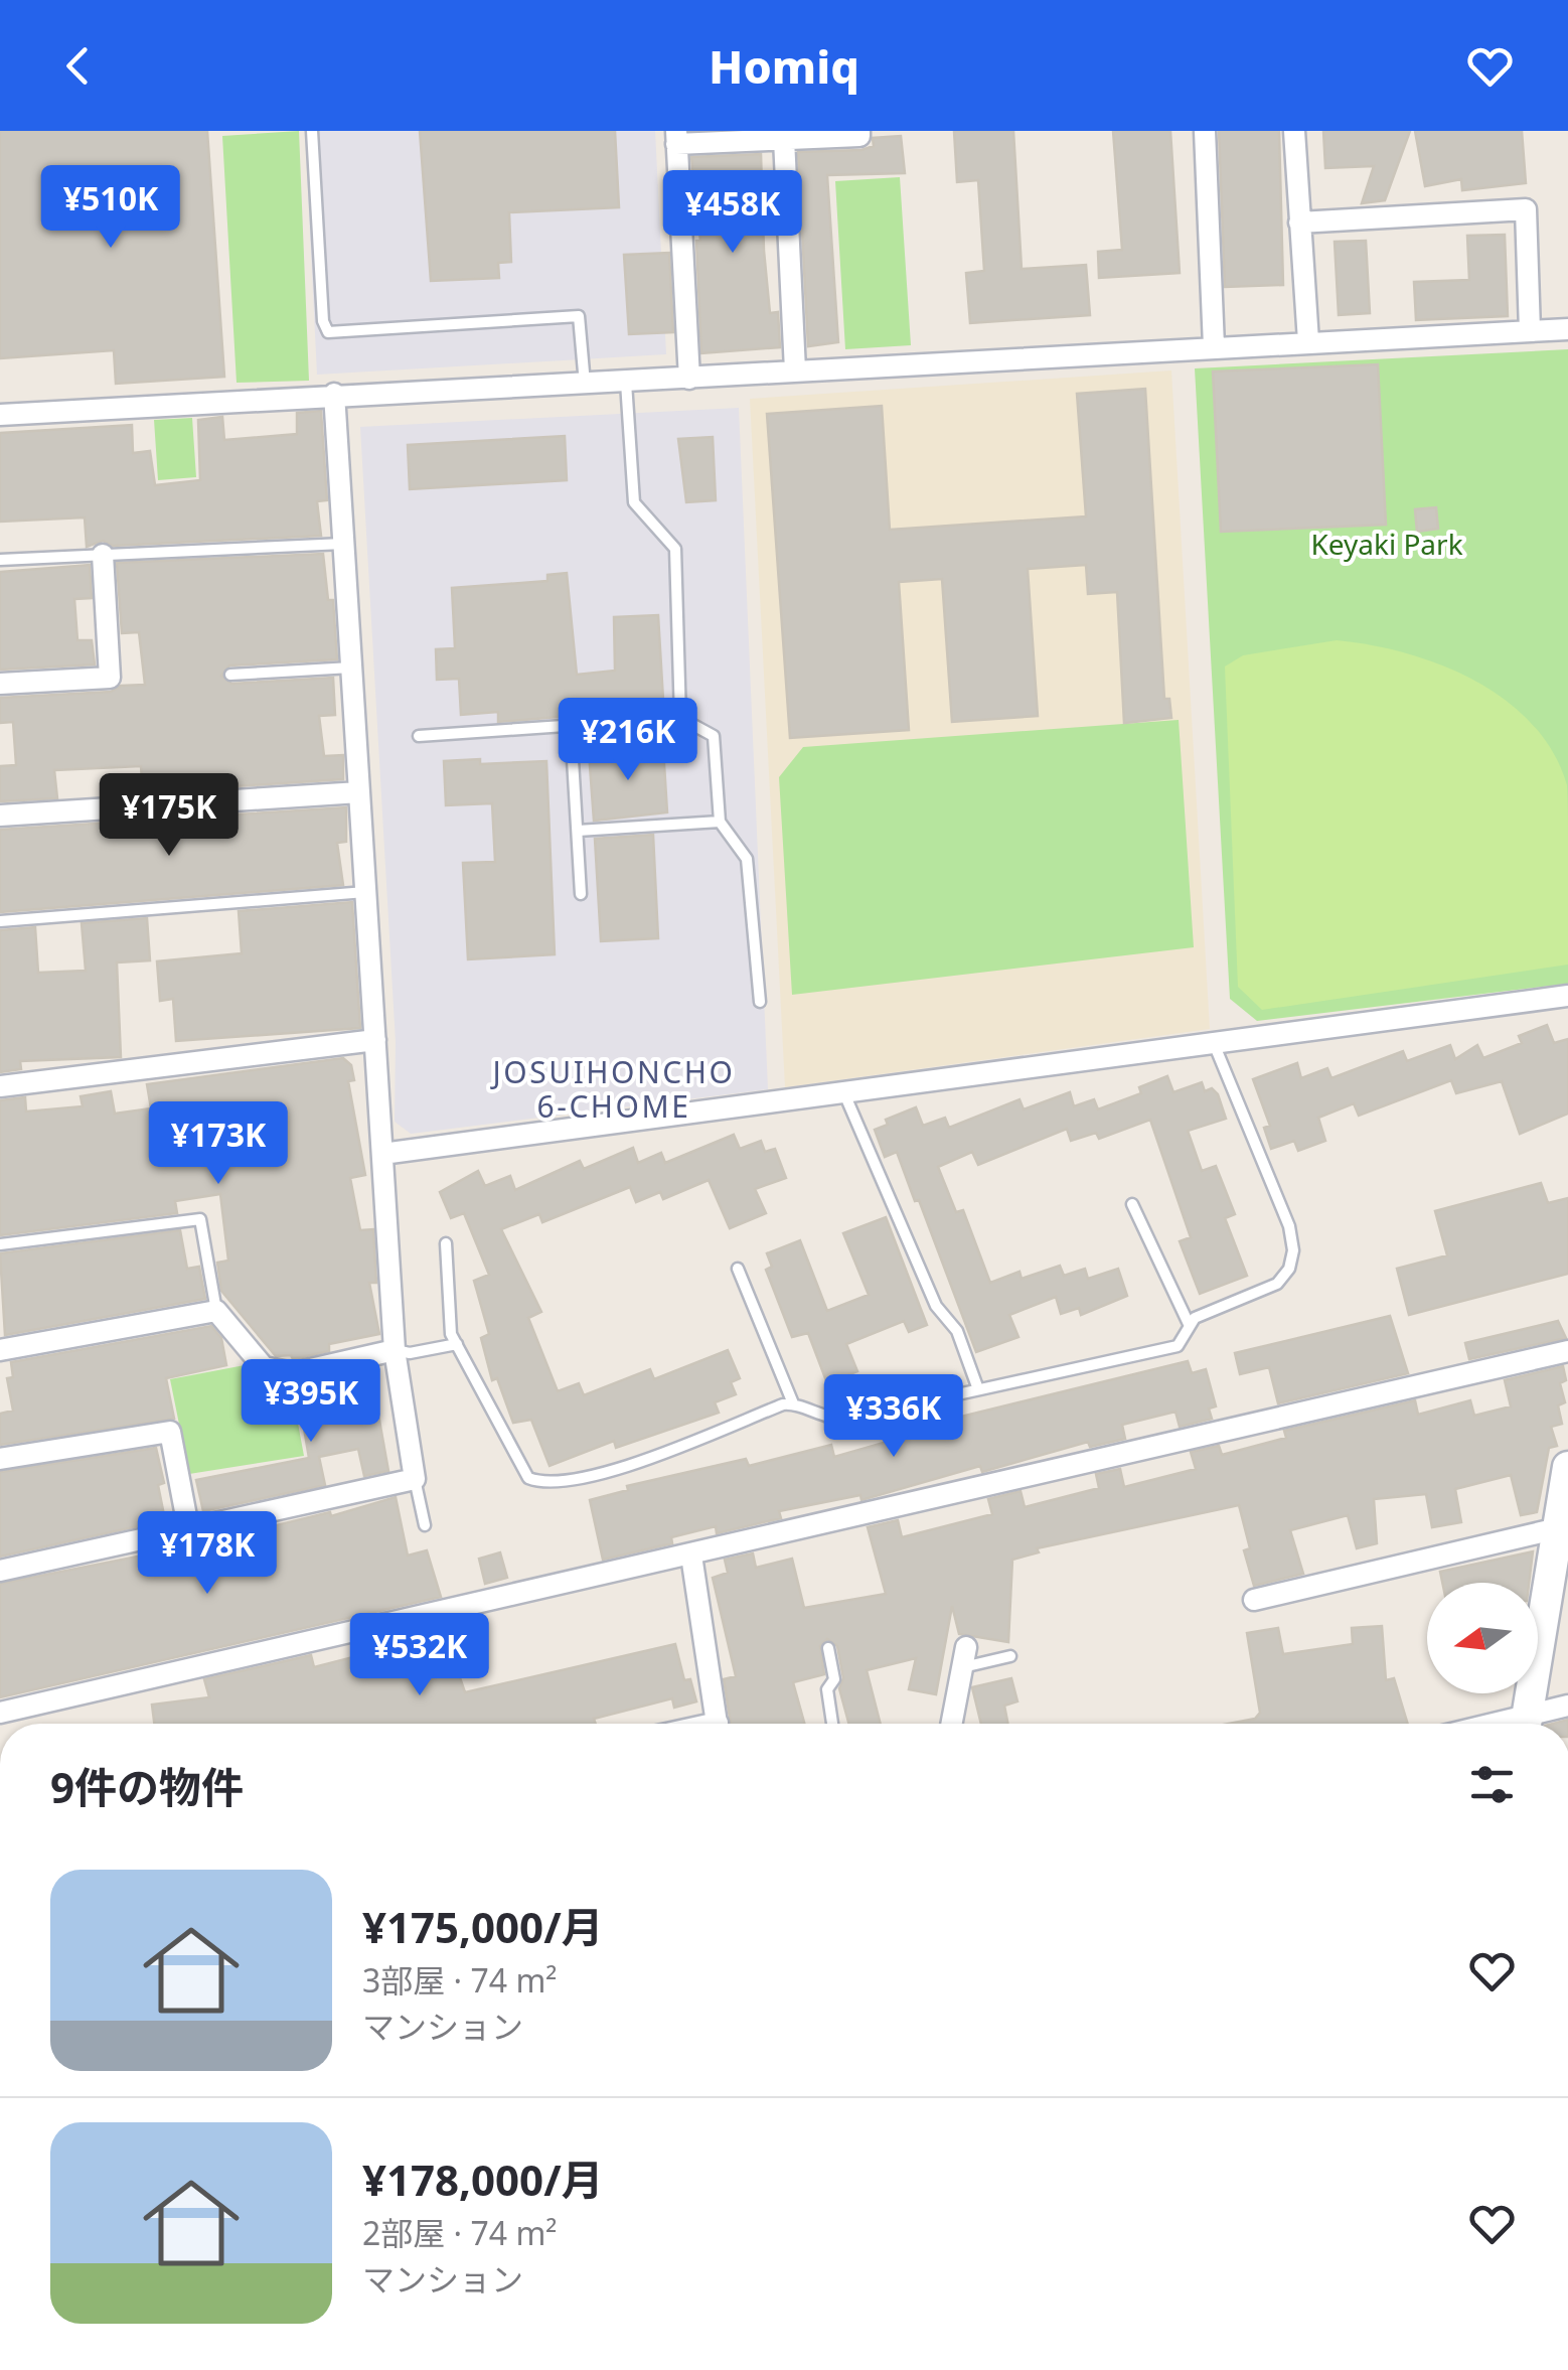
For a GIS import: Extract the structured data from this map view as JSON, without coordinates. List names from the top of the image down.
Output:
{
  "districts": ["JOSUIHONCHO 6-CHOME"],
  "parks": ["Keyaki Park"],
  "north": "left",
  "page": {
    "header": "Homiq",
    "price": [
      "¥510K",
      "¥458K",
      "¥216K",
      "¥175K",
      "¥173K",
      "¥395K",
      "¥336K",
      "¥178K",
      "¥532K"
    ],
    "heading": "9件の物件",
    "list": [
      {
        "name": "¥175,000/月",
        "note": "3部屋 · 74 m² · マンション"
      },
      {
        "name": "¥178,000/月",
        "note": "2部屋 · 74 m² · マンション"
      }
    ]
  }
}
